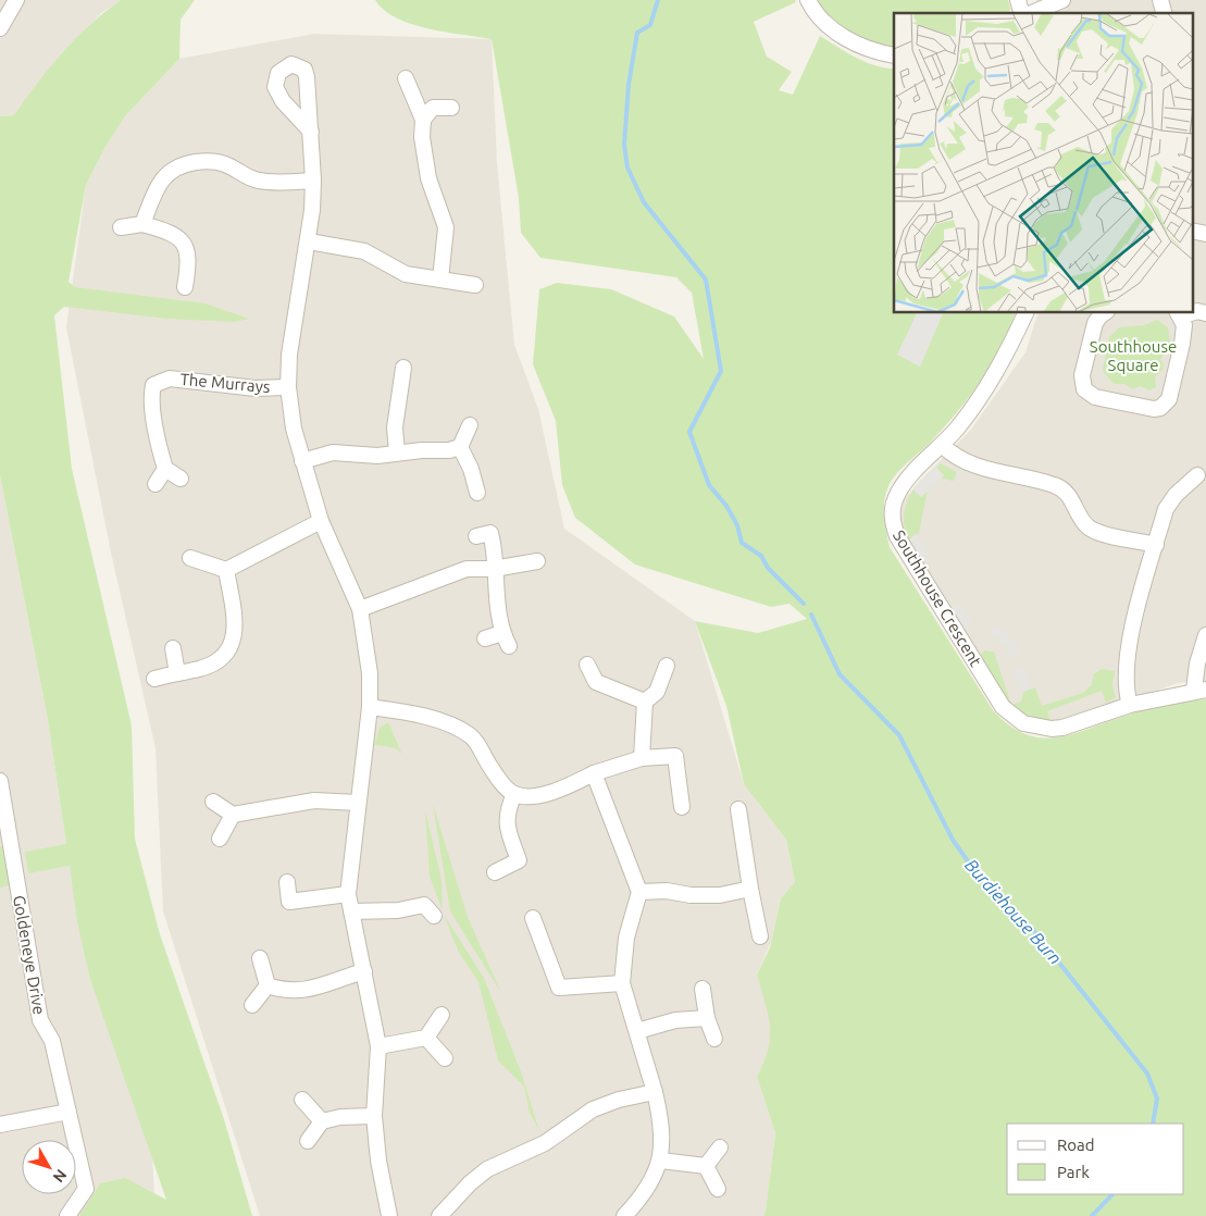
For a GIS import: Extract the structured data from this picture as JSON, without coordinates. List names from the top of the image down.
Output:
{
  "streets": {
    "street": ["The Murrays", "Southhouse Crescent", "Goldeneye Drive"]
  },
  "water": ["Burdiehouse Burn"],
  "parks": ["Southhouse Square"],
  "legend": ["Road", "Park"],
  "north": "bottom right"
}
